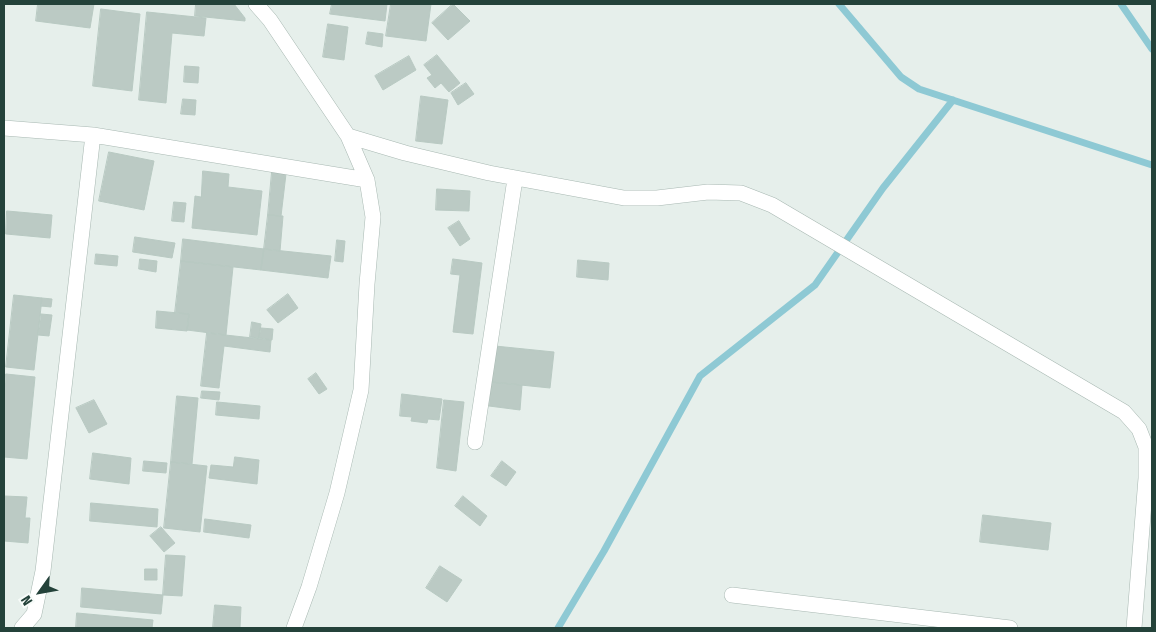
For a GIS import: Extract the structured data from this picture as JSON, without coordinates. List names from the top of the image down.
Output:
{
  "north": "bottom left"
}
